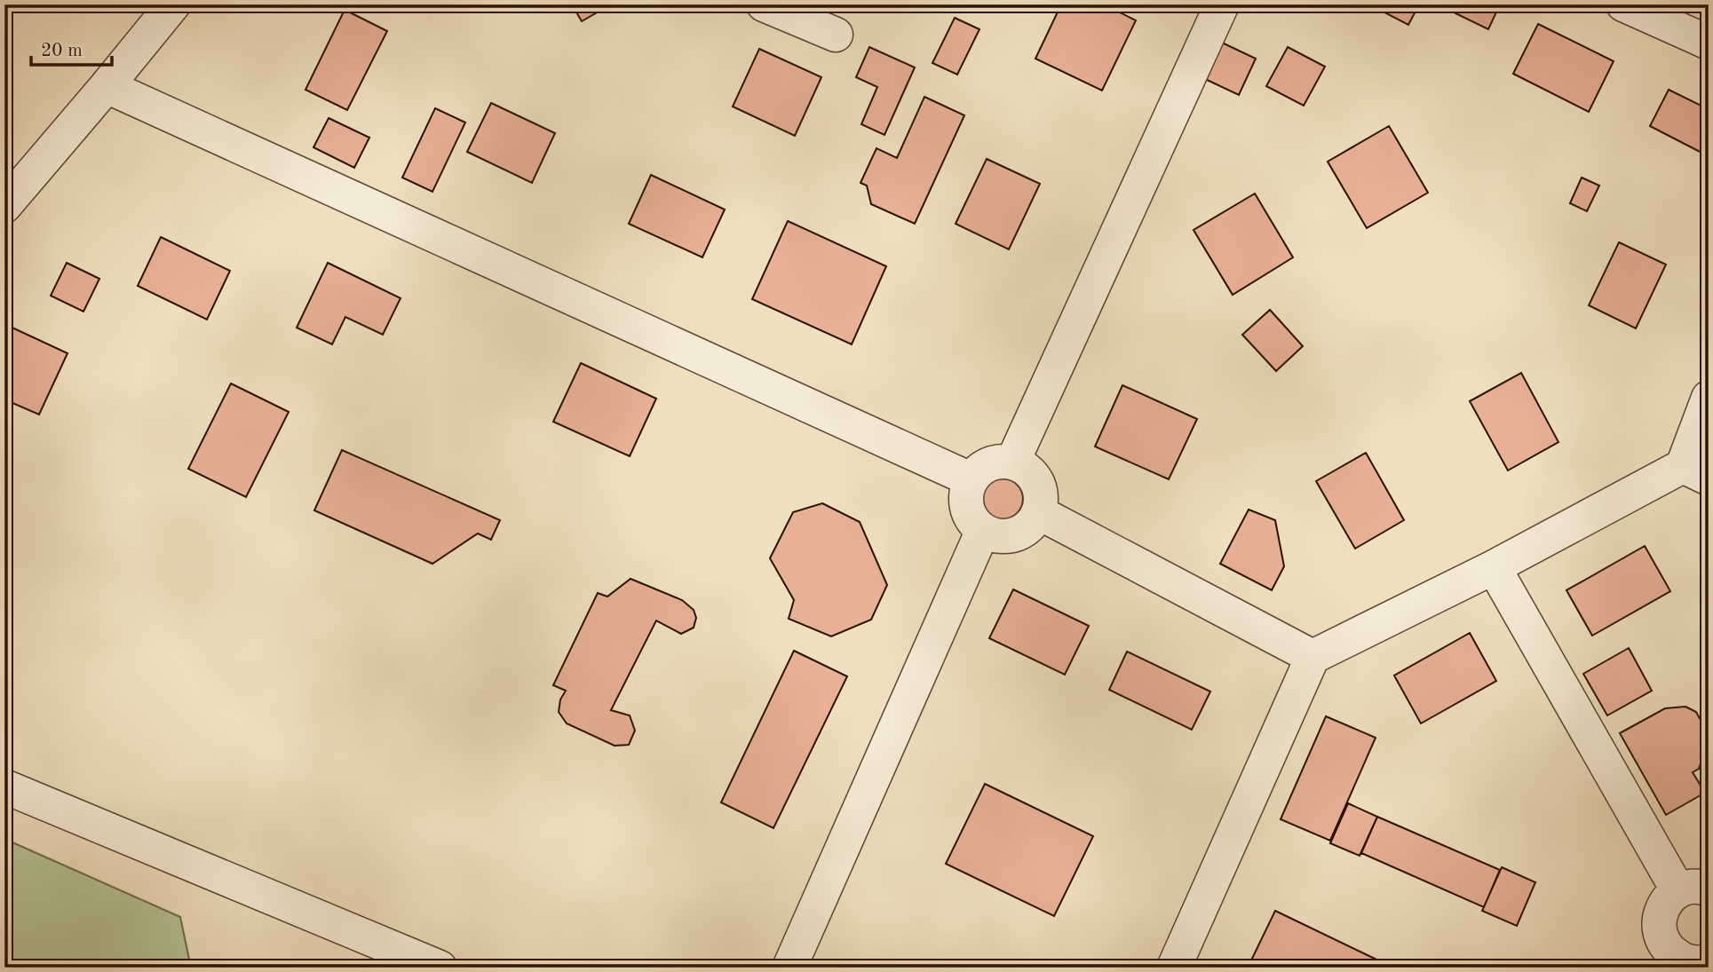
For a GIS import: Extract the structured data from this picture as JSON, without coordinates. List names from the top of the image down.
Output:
{
  "scale_bar": "20 m"
}
